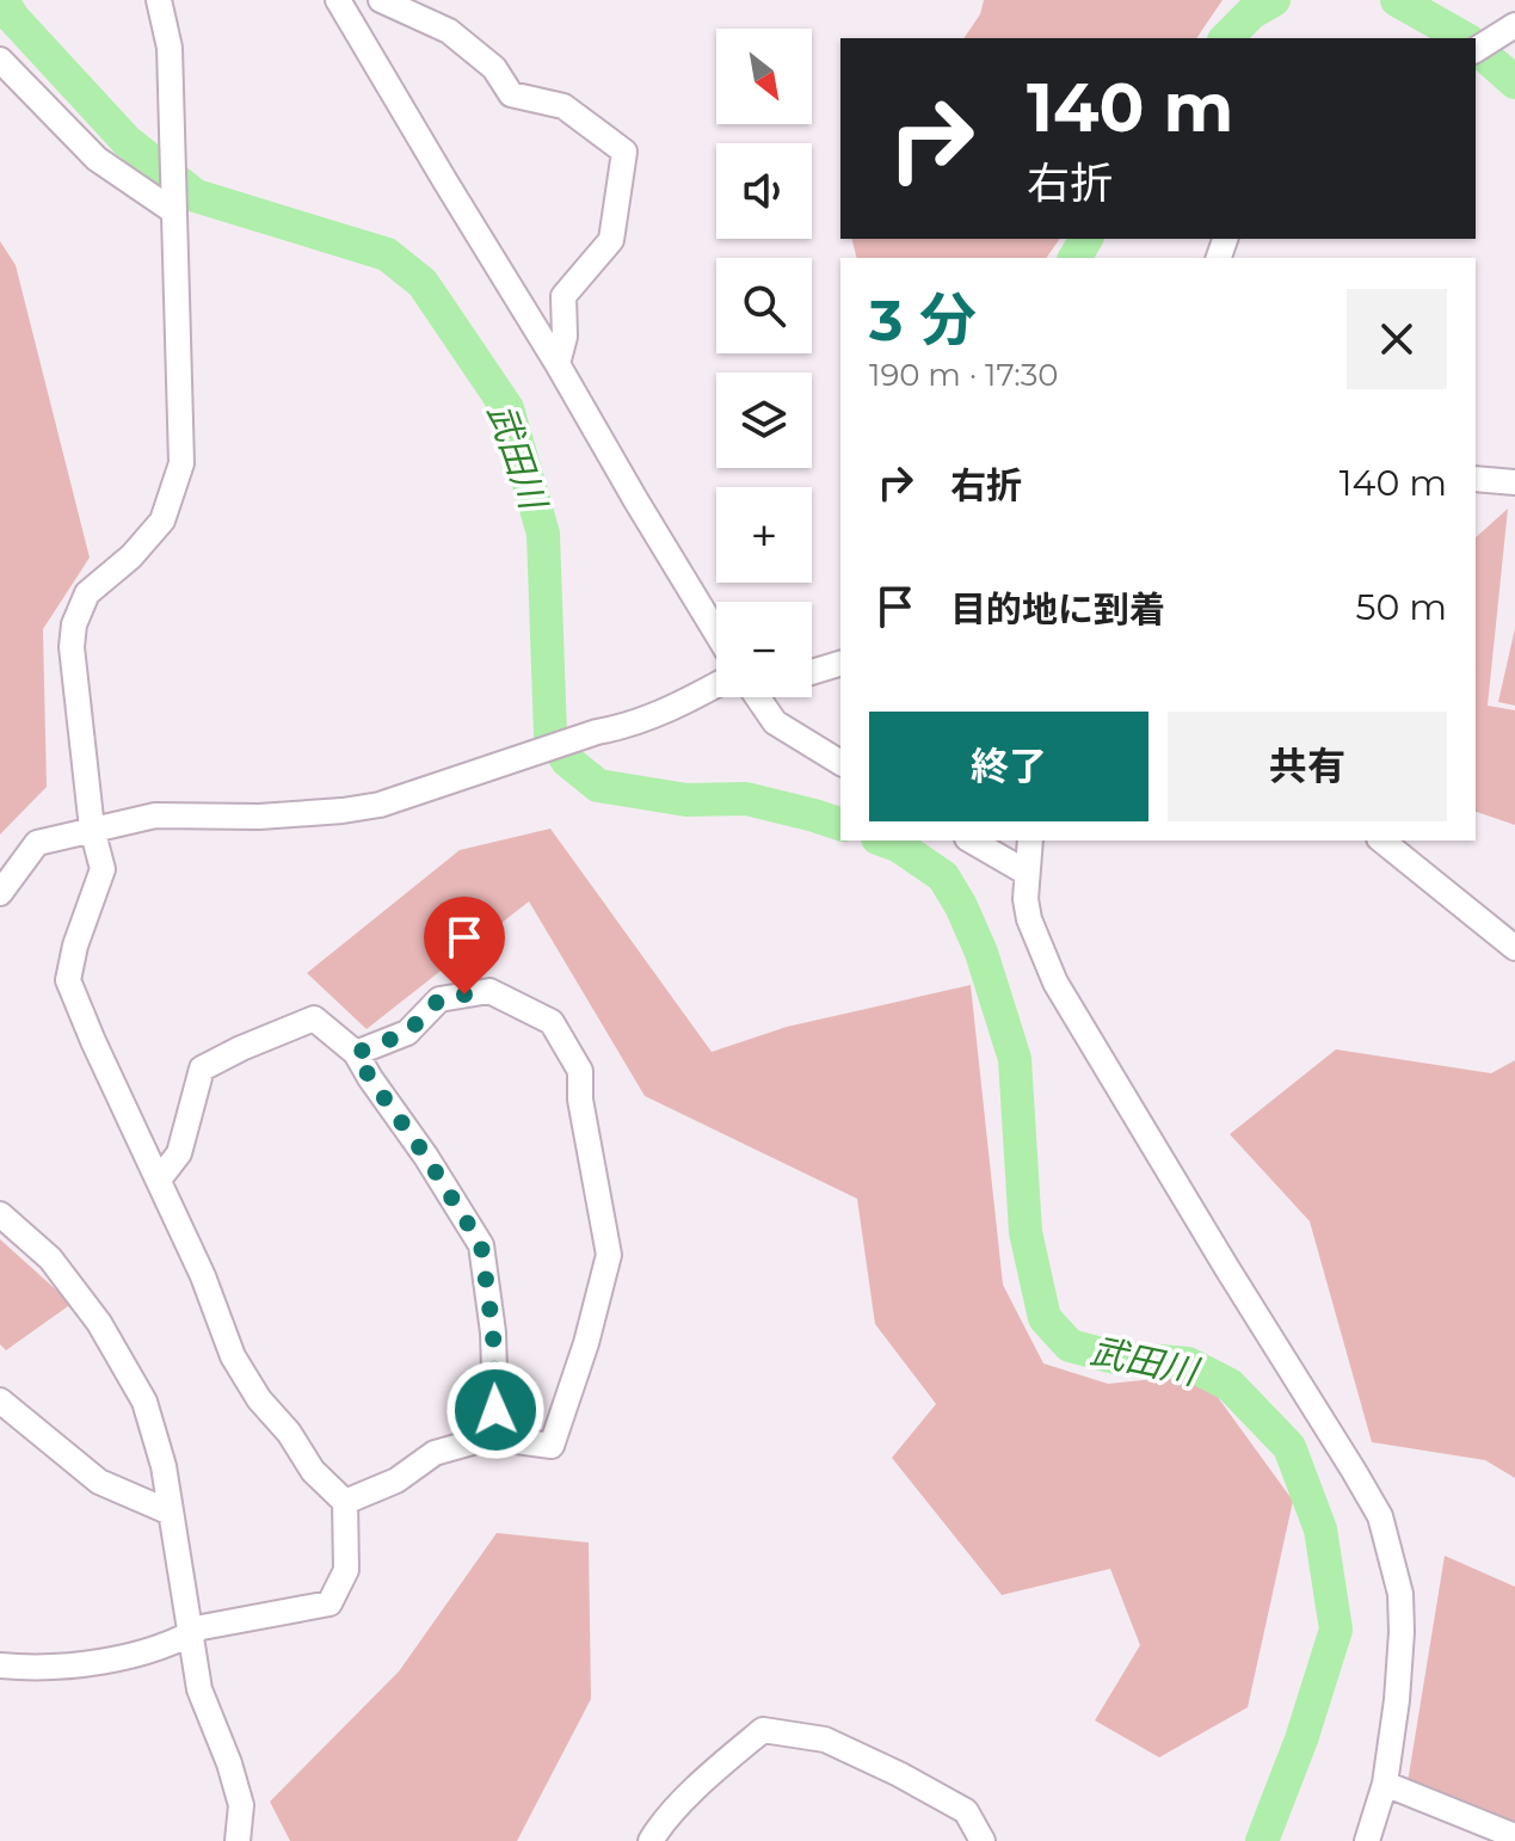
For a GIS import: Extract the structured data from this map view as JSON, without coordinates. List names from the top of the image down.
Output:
{
  "water": ["武田川"],
  "north": "bottom right",
  "page": {
    "map_buttons": ["+", "−"],
    "turn": ["140 m", "右折"],
    "heading": ["3 分", "190 m · 17:30"],
    "list": [
      {
        "name": "右折",
        "value": "140 m"
      },
      {
        "name": "目的地に到着",
        "value": "50 m"
      }
    ],
    "buttons": ["終了", "共有"]
  }
}
